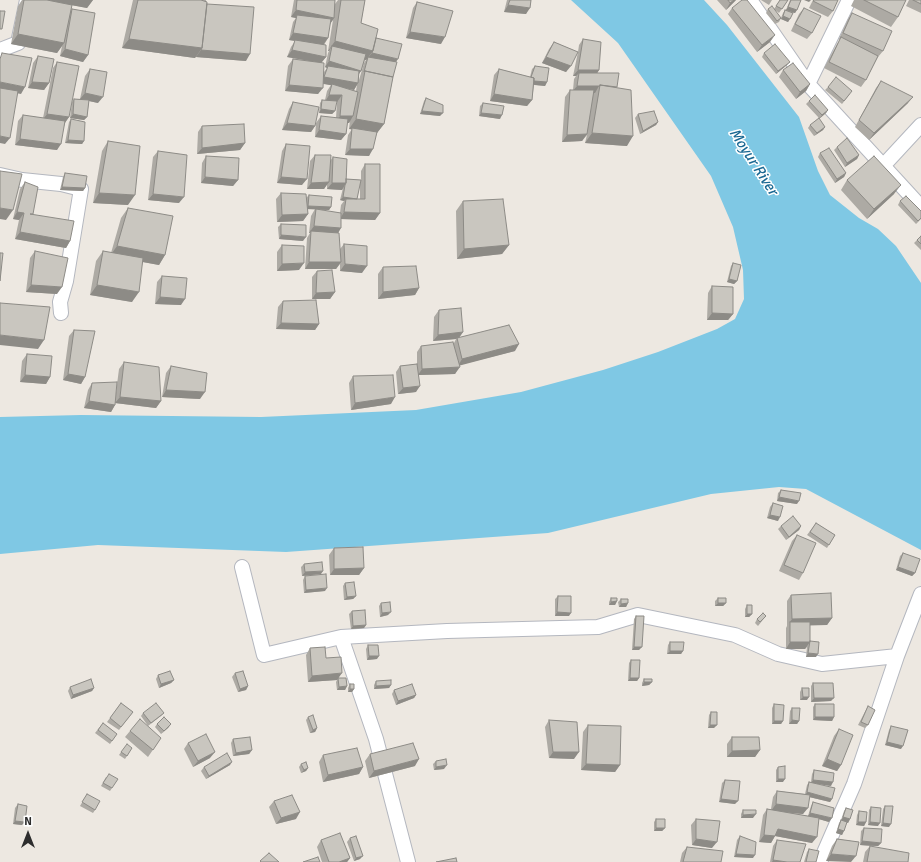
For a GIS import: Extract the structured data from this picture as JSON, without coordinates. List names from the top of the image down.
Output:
{
  "water": ["Moyur River"],
  "north": "top"
}
